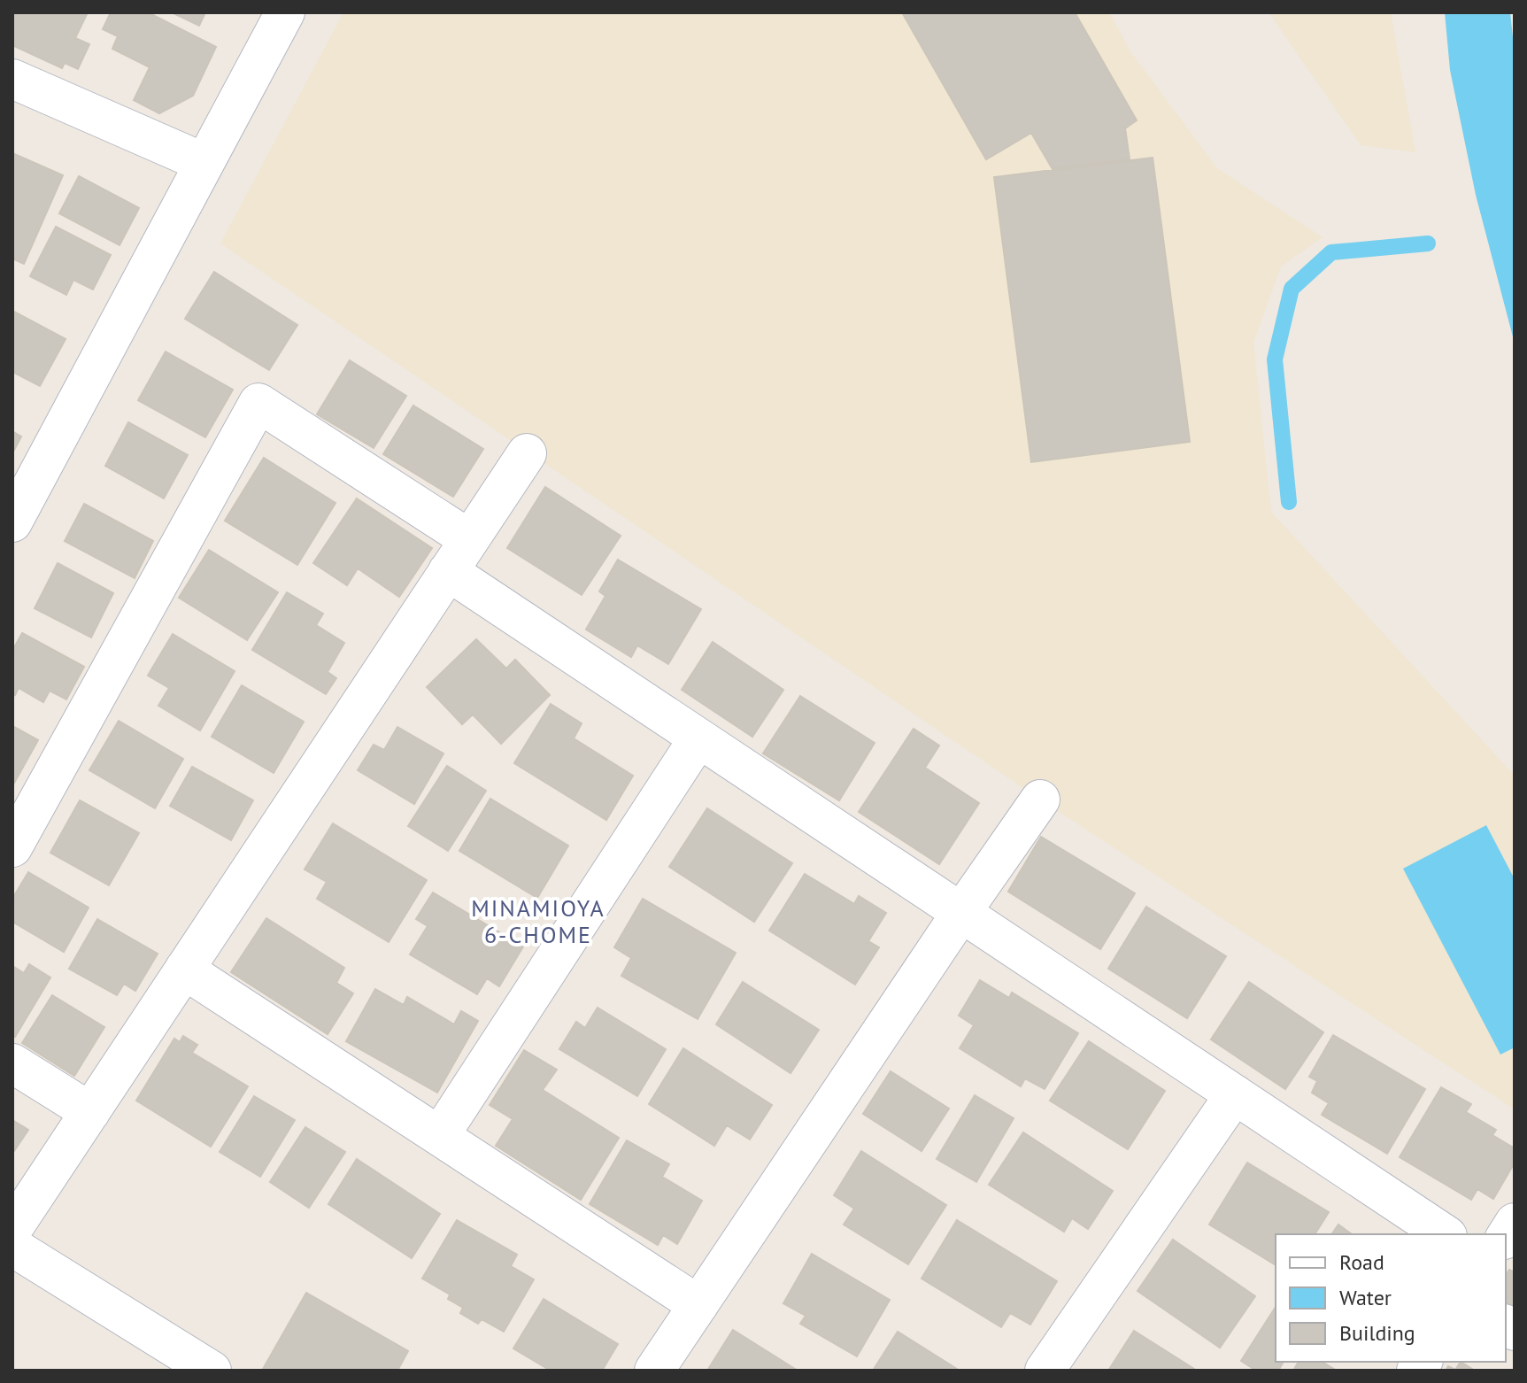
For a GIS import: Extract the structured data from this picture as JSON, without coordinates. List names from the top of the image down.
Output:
{
  "districts": ["MINAMIOYA 6-CHOME"],
  "legend": ["Road", "Water", "Building"]
}
